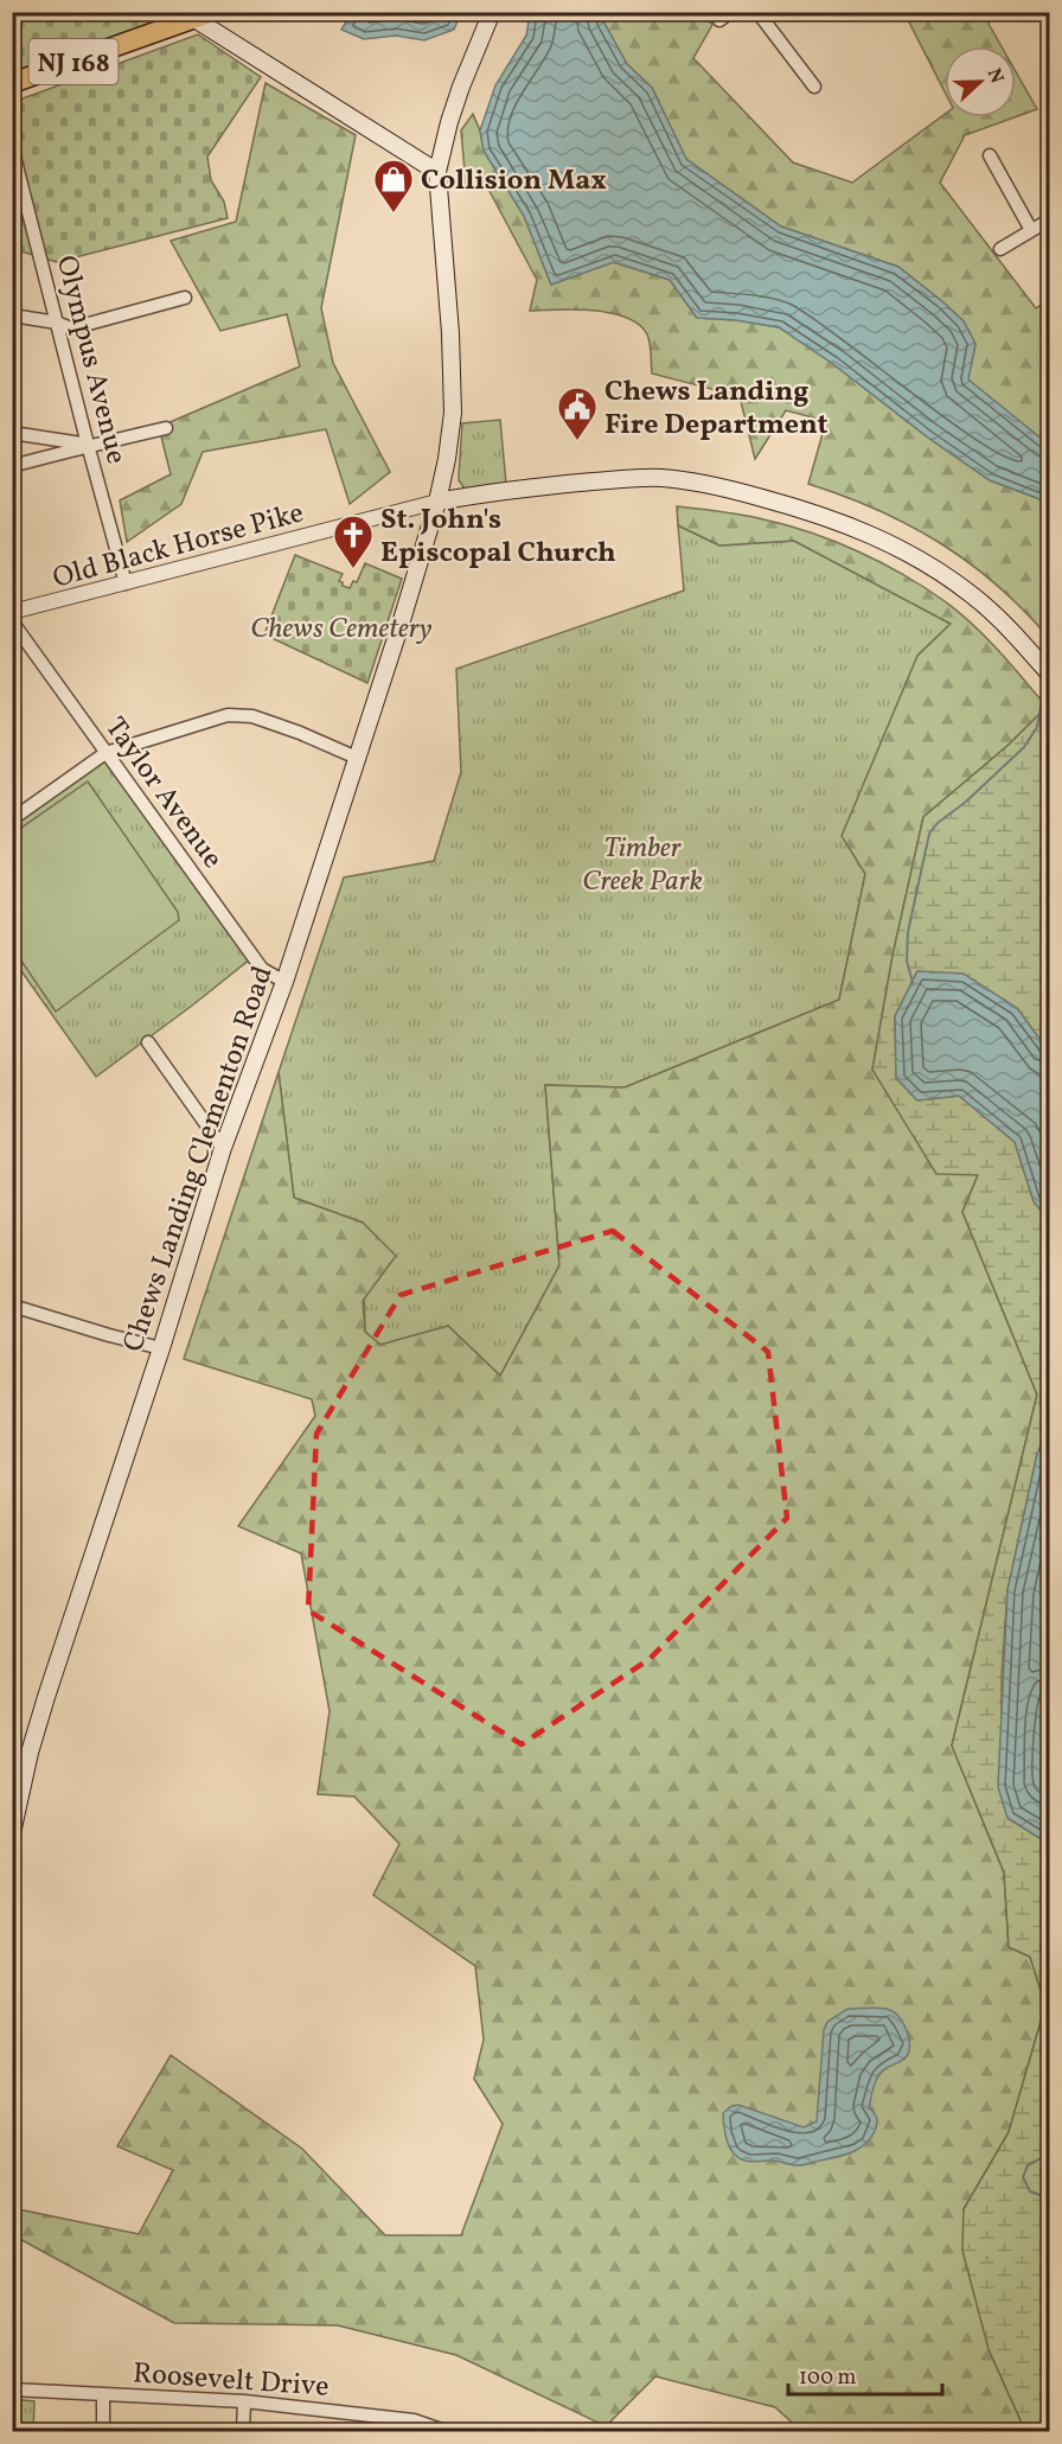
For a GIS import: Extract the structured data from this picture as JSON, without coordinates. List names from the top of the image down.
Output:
{
  "streets": {
    "main road": ["NJ 168", "Chews Landing Clementon Road"],
    "street": [
      "Olympus Avenue",
      "Old Black Horse Pike",
      "Taylor Avenue",
      "Roosevelt Drive"
    ]
  },
  "crossings": [
    ["Olympus Avenue", "Old Black Horse Pike"],
    ["Old Black Horse Pike", "Chews Landing Clementon Road"],
    ["Taylor Avenue", "Chews Landing Clementon Road"]
  ],
  "parks": ["Chews Cemetery", "Timber Creek Park"],
  "places": {
    "shop": ["Collision Max"],
    "public building": ["Chews Landing Fire Department"],
    "church": ["St. John's Episcopal Church"]
  },
  "scale_bar": "100 m",
  "north": "right"
}
